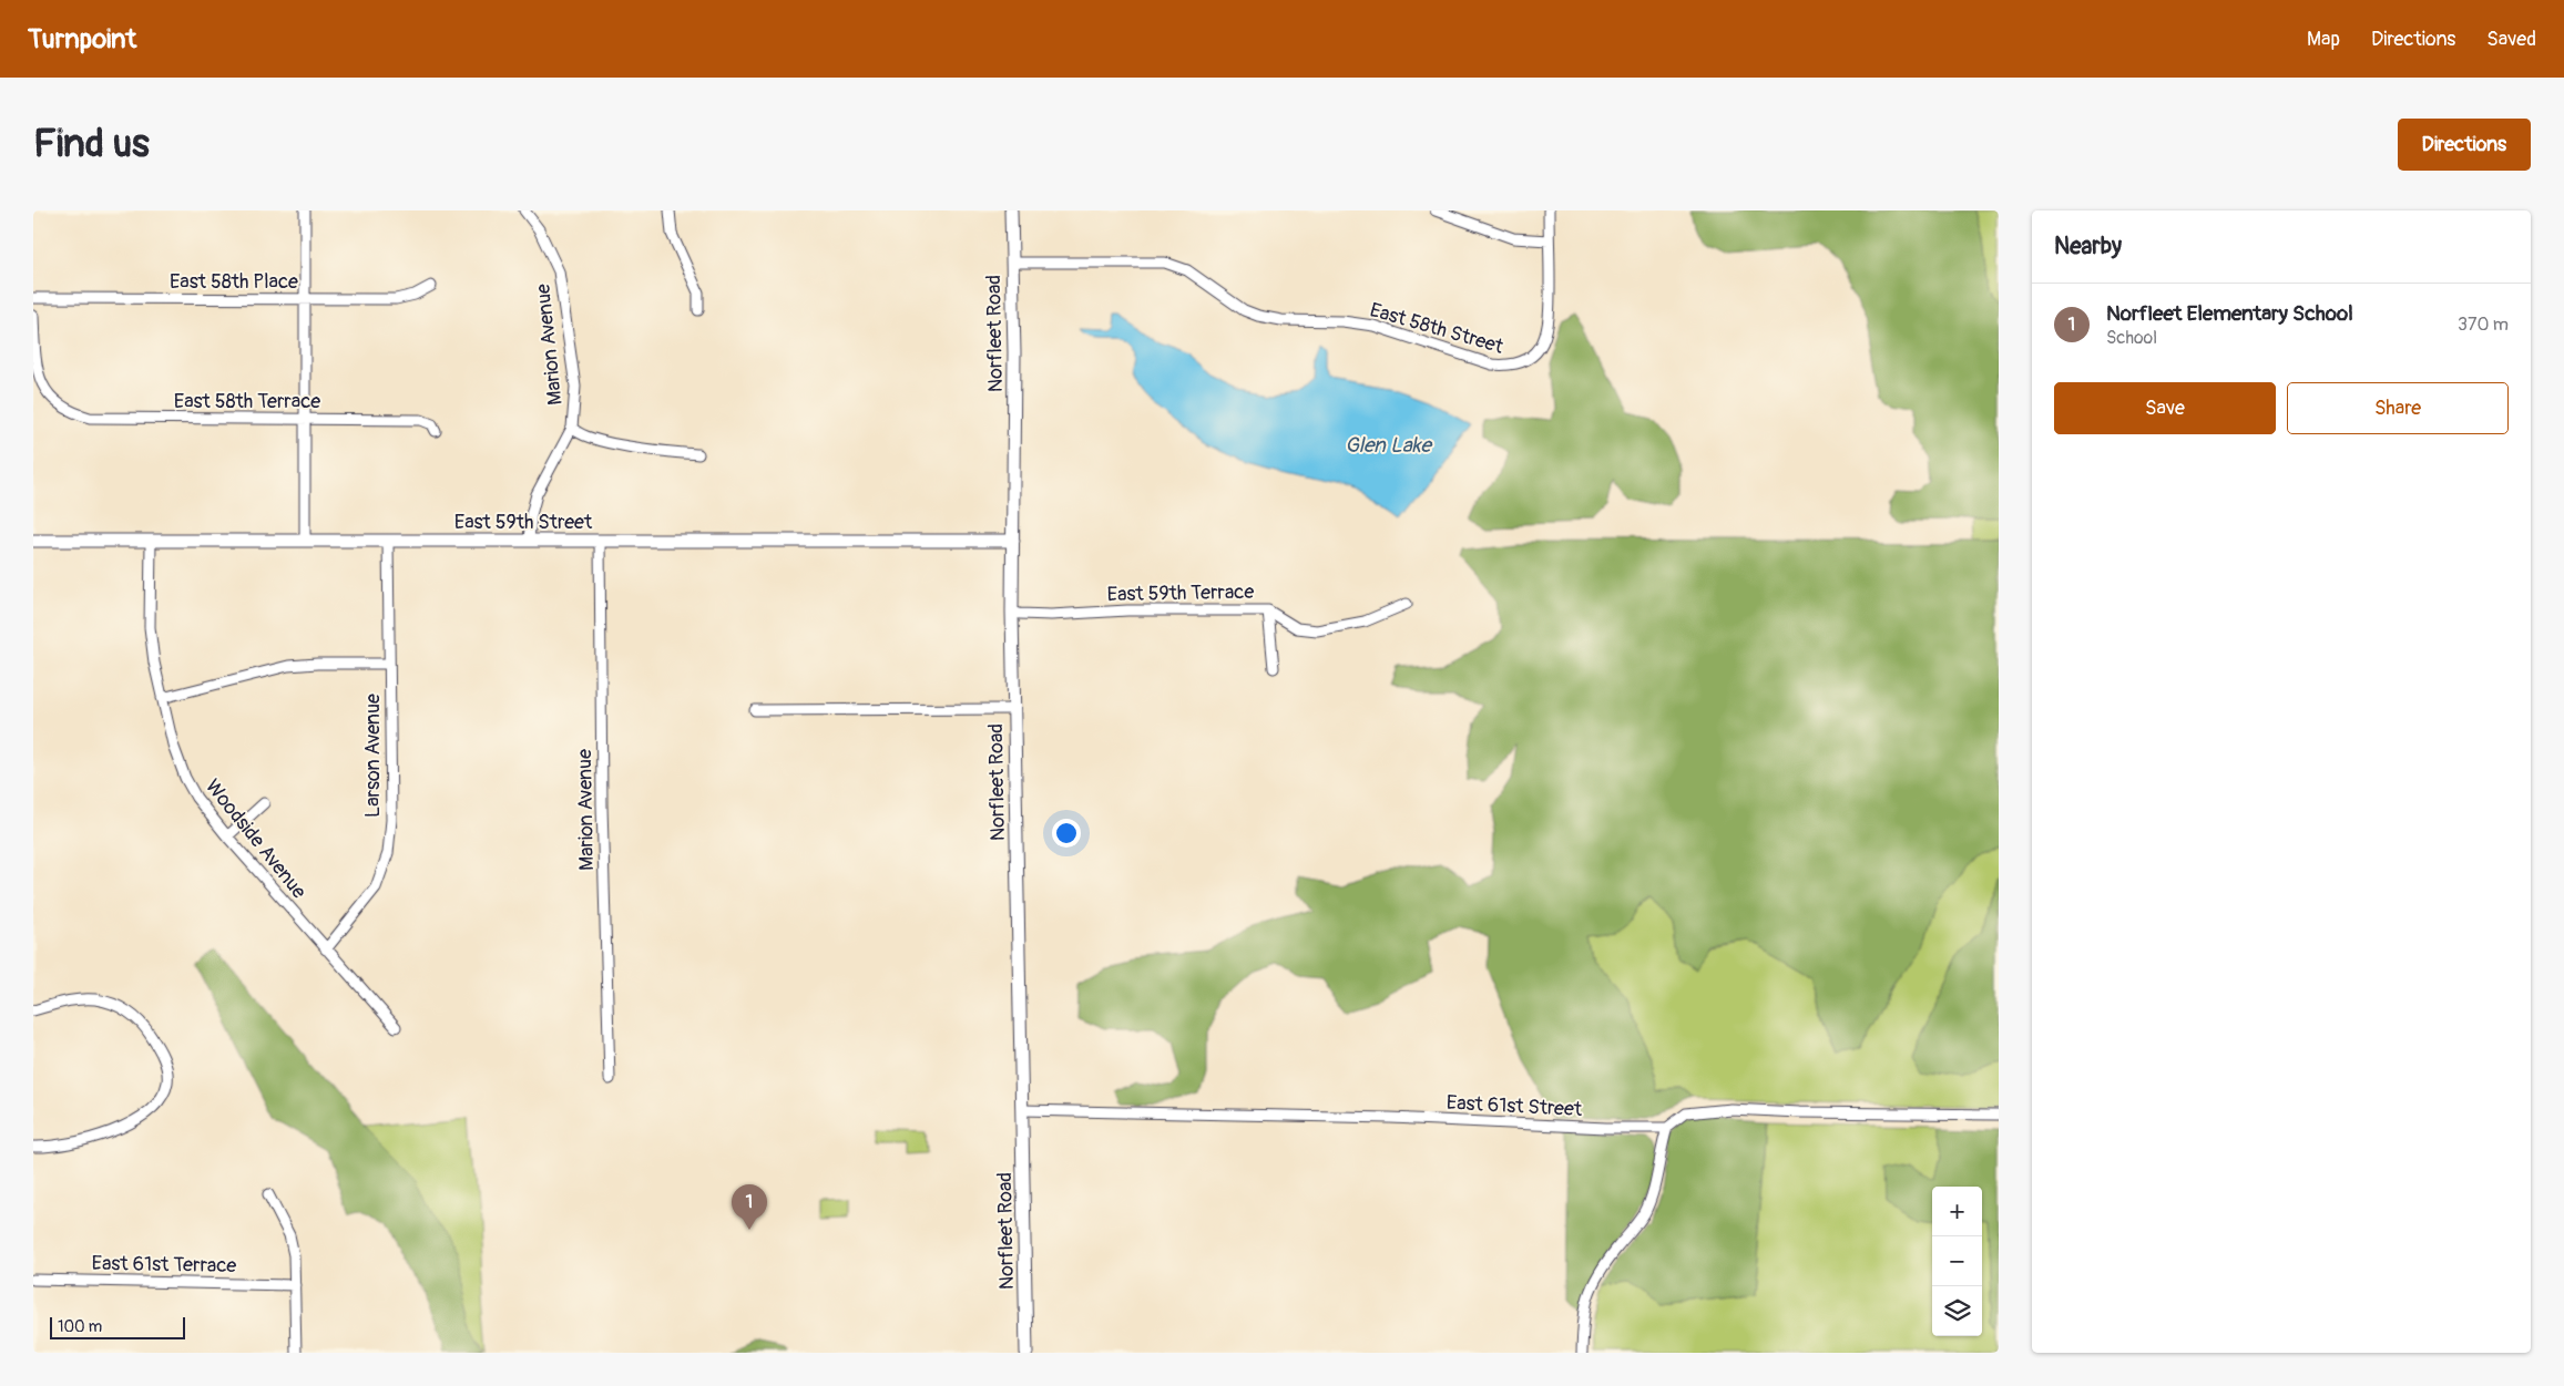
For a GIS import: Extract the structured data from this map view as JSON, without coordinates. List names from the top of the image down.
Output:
{
  "streets": {
    "street": [
      "East 58th Place",
      "East 58th Street",
      "Norfleet Road",
      "Marion Avenue",
      "East 58th Terrace",
      "East 59th Street",
      "East 59th Terrace",
      "Larson Avenue",
      "Woodside Avenue",
      "East 61st Street",
      "East 61st Terrace"
    ]
  },
  "crossings": [
    ["East 58th Street", "Norfleet Road"],
    ["Norfleet Road", "East 59th Street"],
    ["Norfleet Road", "East 59th Terrace"],
    ["Norfleet Road", "East 61st Street"],
    ["Marion Avenue", "East 59th Street"],
    ["East 59th Street", "Larson Avenue"],
    ["East 59th Street", "Woodside Avenue"],
    ["Larson Avenue", "Woodside Avenue"]
  ],
  "water": ["Glen Lake"],
  "scale_bar": "100 m",
  "page": {
    "header": "Turnpoint",
    "nav": ["Map", "Directions", "Saved"],
    "buttons": [
      "Directions",
      ["Save", "Share"]
    ],
    "title": "Find us",
    "heading": "Nearby",
    "list": [
      {
        "mark": "1",
        "name": "Norfleet Elementary School",
        "note": "School",
        "value": "370 m"
      }
    ],
    "pins": "1",
    "map_buttons": ["+", "−"],
    "scale": "100 m"
  }
}
